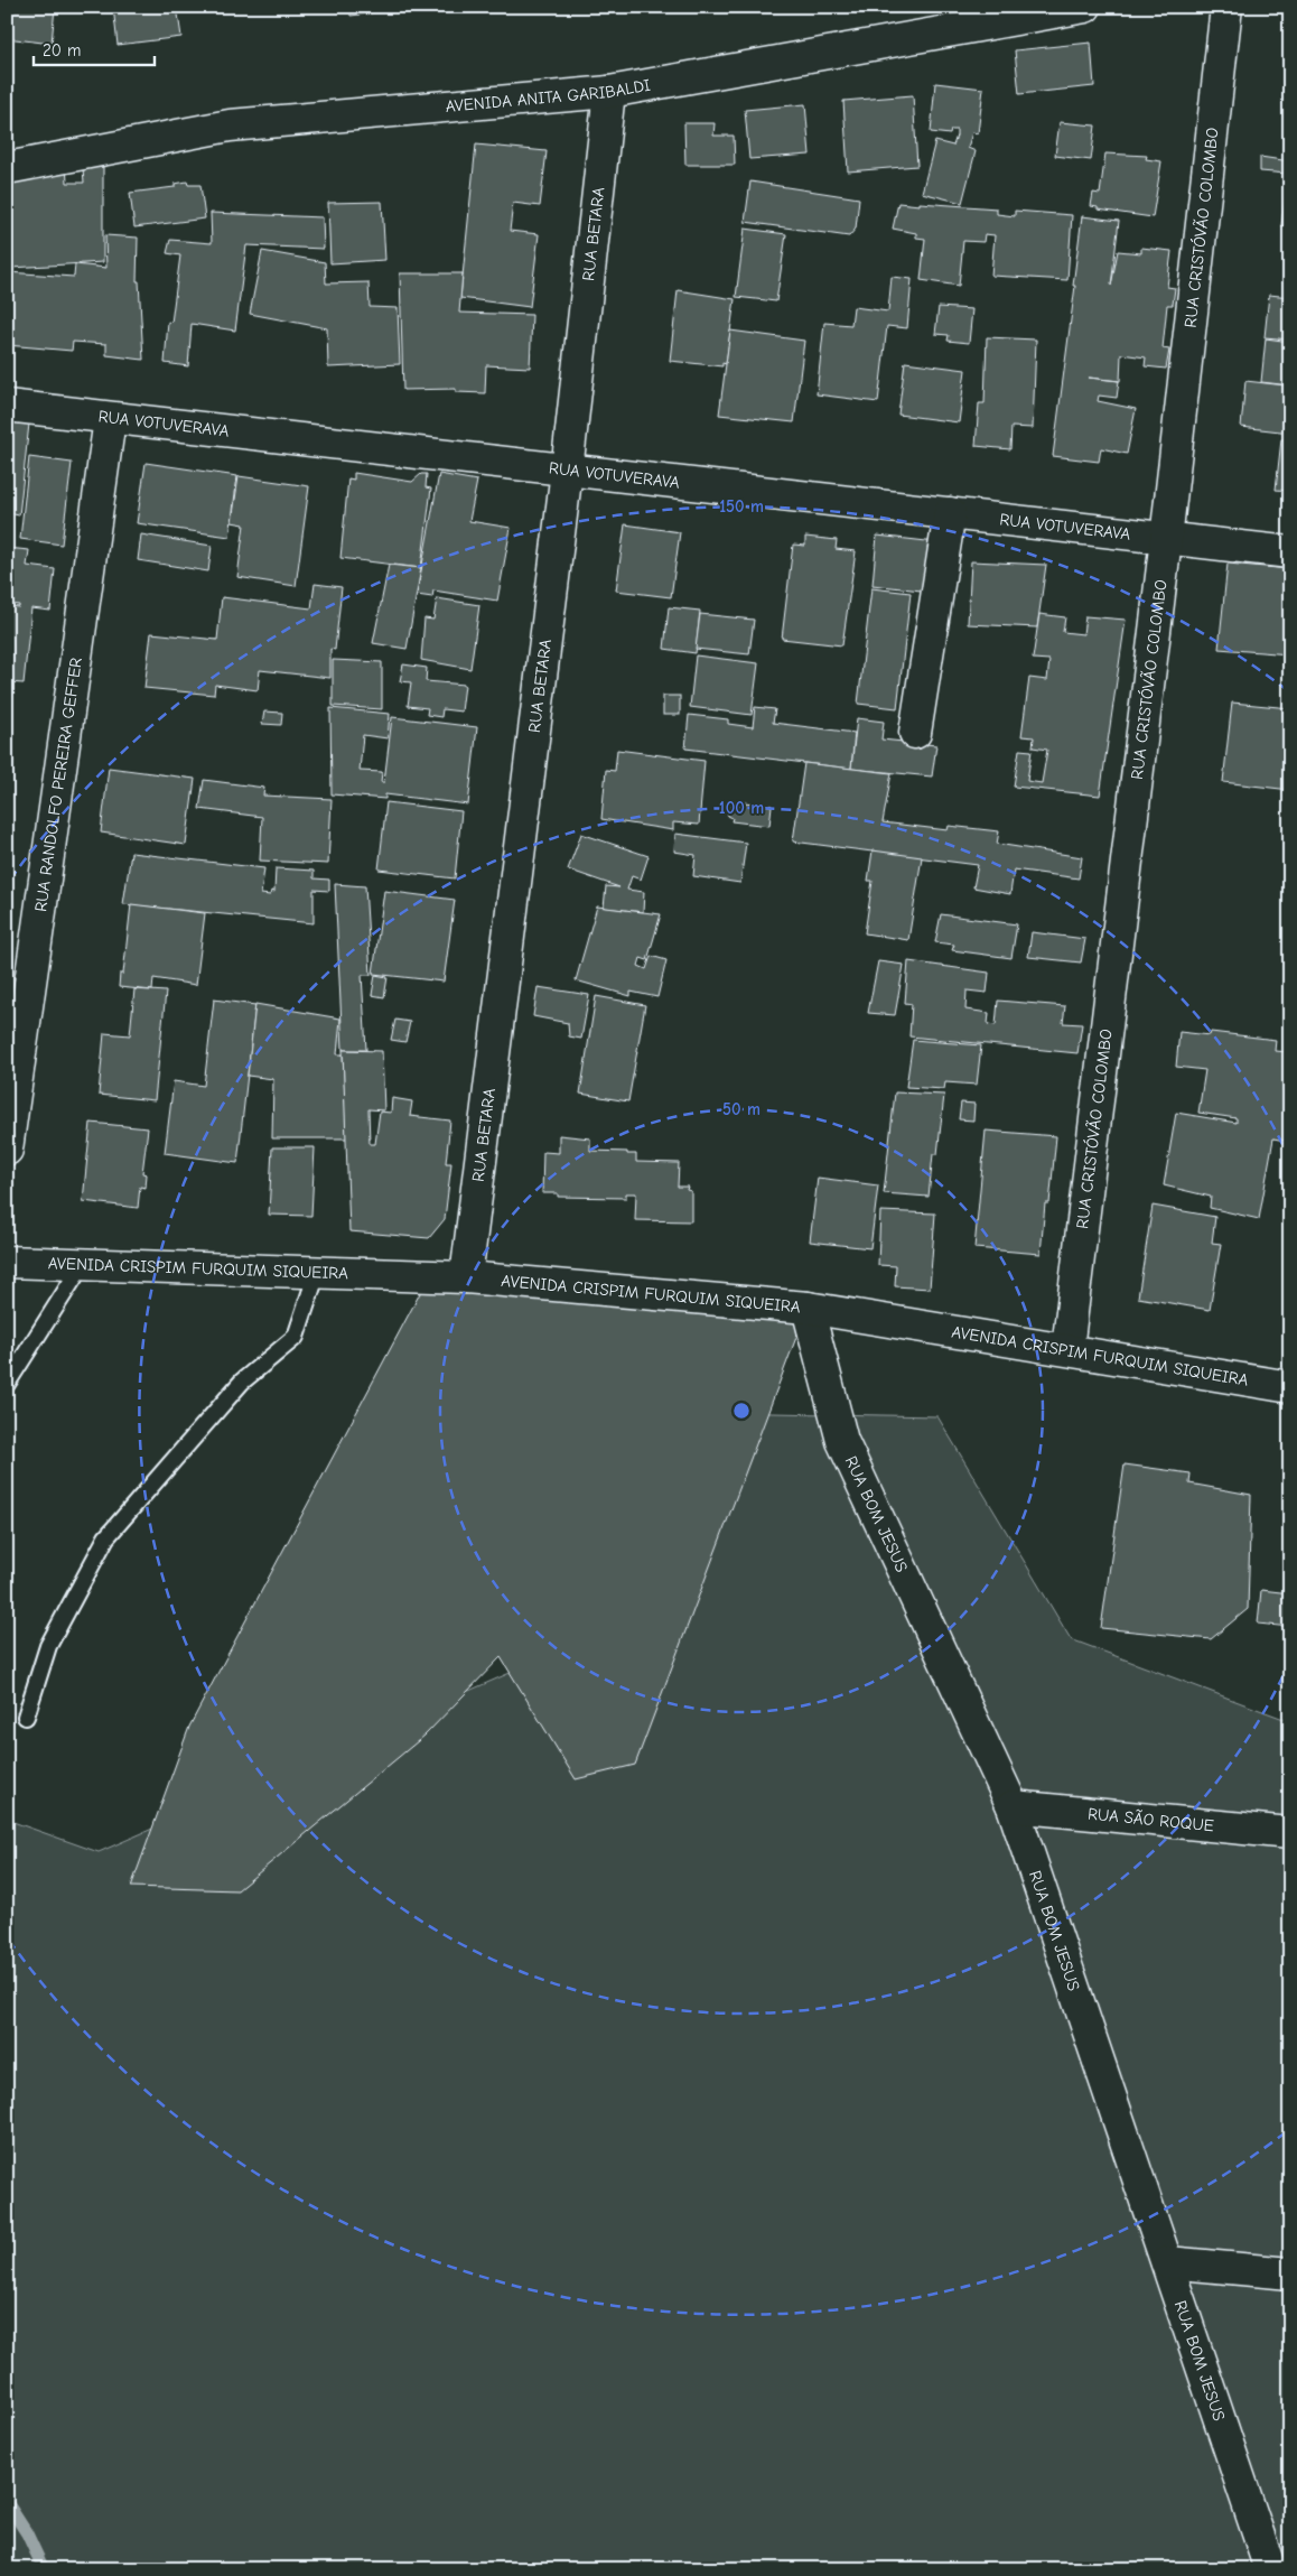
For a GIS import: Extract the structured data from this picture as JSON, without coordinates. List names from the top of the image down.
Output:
{
  "streets": {
    "street": [
      "AVENIDA ANITA GARIBALDI",
      "RUA CRISTÓVÃO COLOMBO",
      "RUA BETARA",
      "RUA VOTUVERAVA",
      "RUA RANDOLFO PEREIRA GEFFER",
      "AVENIDA CRISPIM FURQUIM SIQUEIRA",
      "RUA BOM JESUS",
      "RUA SÃO ROQUE"
    ]
  },
  "crossings": [
    ["AVENIDA ANITA GARIBALDI", "RUA BETARA"],
    ["RUA CRISTÓVÃO COLOMBO", "RUA VOTUVERAVA"],
    ["RUA CRISTÓVÃO COLOMBO", "AVENIDA CRISPIM FURQUIM SIQUEIRA"],
    ["RUA BETARA", "RUA VOTUVERAVA"],
    ["RUA BETARA", "AVENIDA CRISPIM FURQUIM SIQUEIRA"],
    ["RUA VOTUVERAVA", "RUA RANDOLFO PEREIRA GEFFER"],
    ["AVENIDA CRISPIM FURQUIM SIQUEIRA", "RUA BOM JESUS"],
    ["RUA BOM JESUS", "RUA SÃO ROQUE"]
  ],
  "scale_bar": "20 m",
  "rings": ["150 m", "100 m", "50 m"]
}
